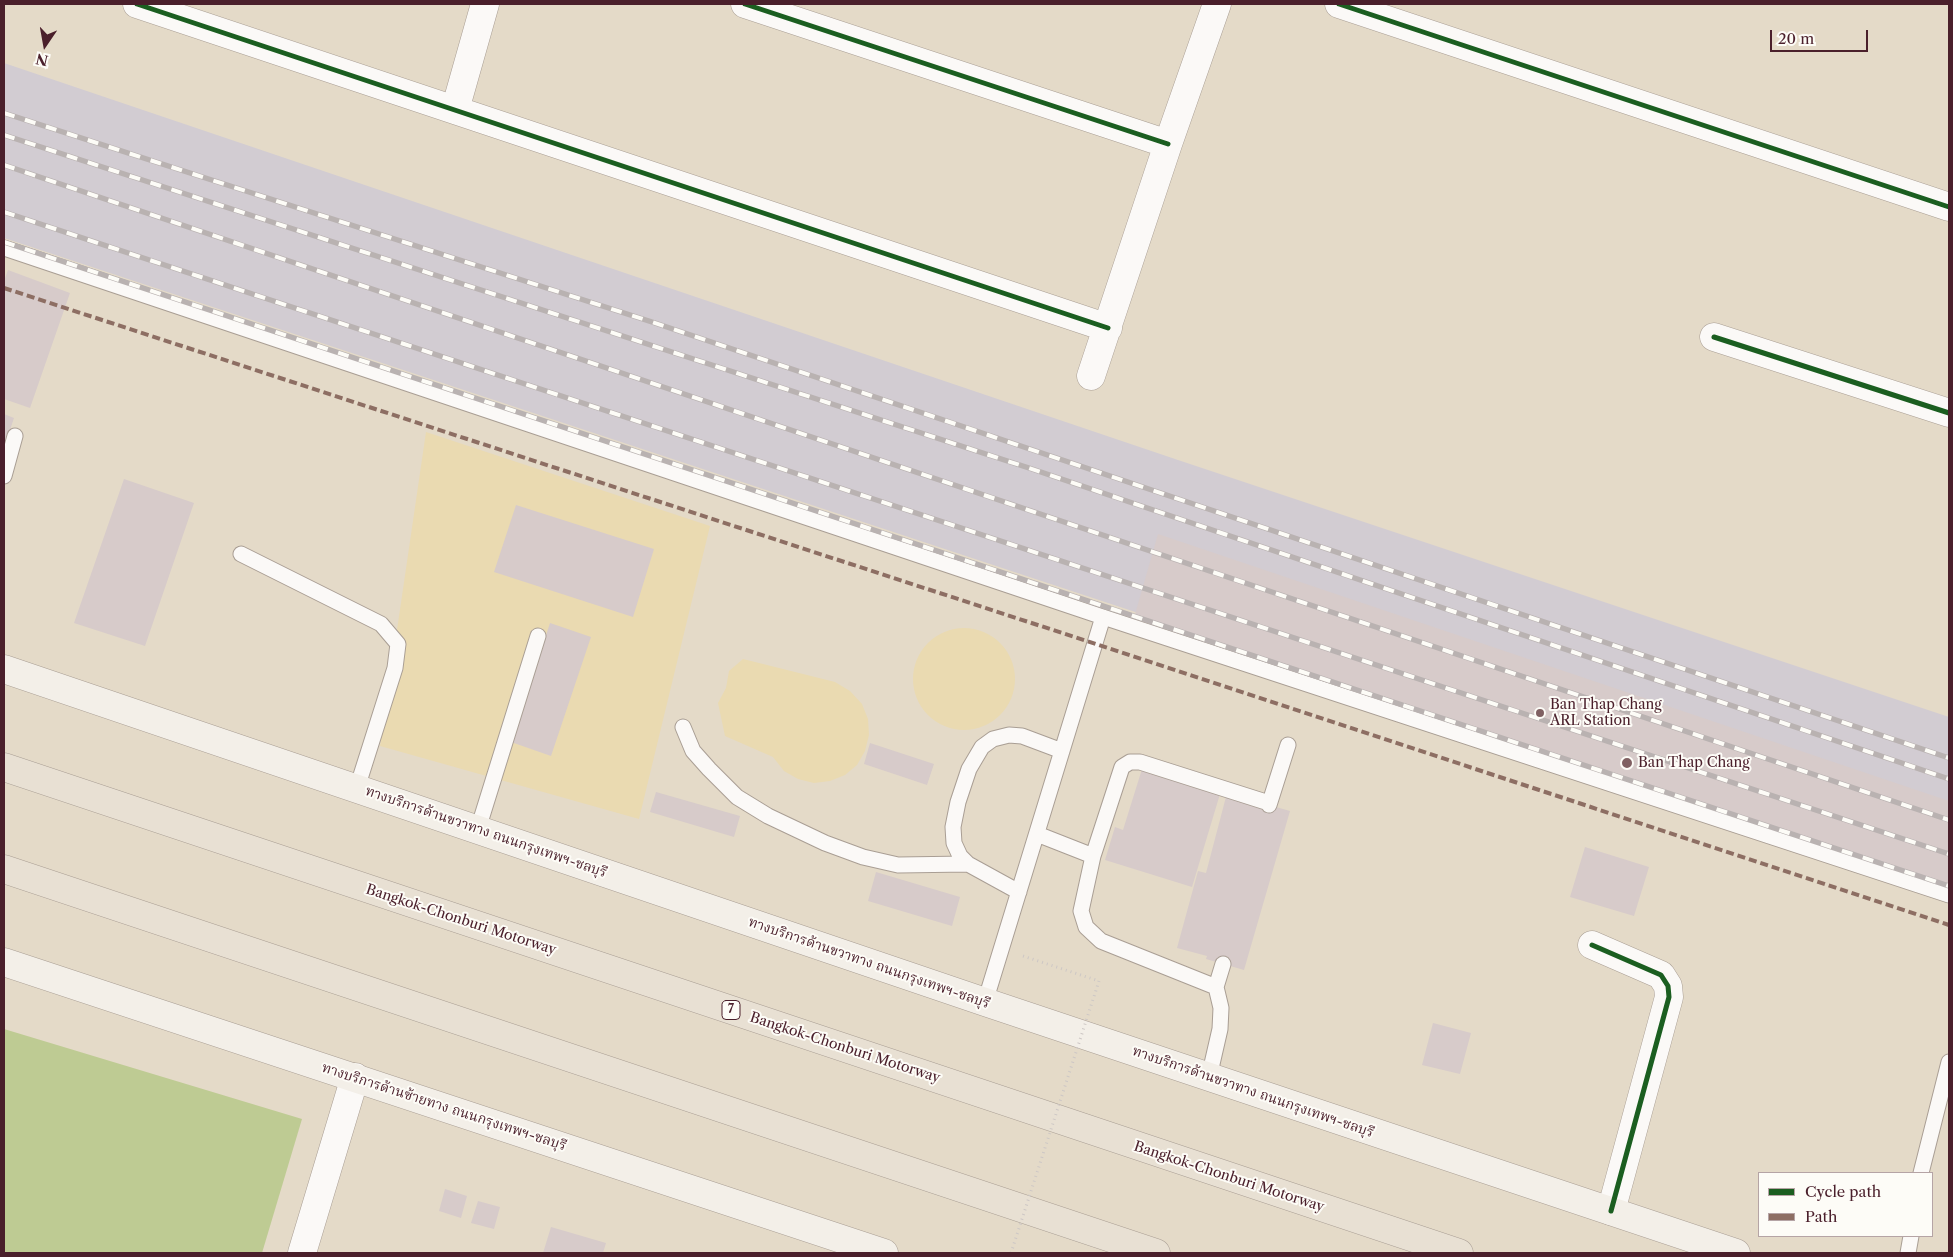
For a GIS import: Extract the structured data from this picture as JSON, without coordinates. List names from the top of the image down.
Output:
{
  "streets": {
    "highway": ["Bangkok-Chonburi Motorway", "7"],
    "main road": ["ทางบริการด้านขวาทาง ถนนกรุงเทพฯ-ชลบุรี", "ทางบริการด้านซ้ายทาง ถนนกรุงเทพฯ-ชลบุรี"]
  },
  "places": ["Ban Thap Chang ARL Station", "Ban Thap Chang"],
  "legend": ["Cycle path", "Path"],
  "scale_bar": "20 m",
  "north": "bottom"
}
